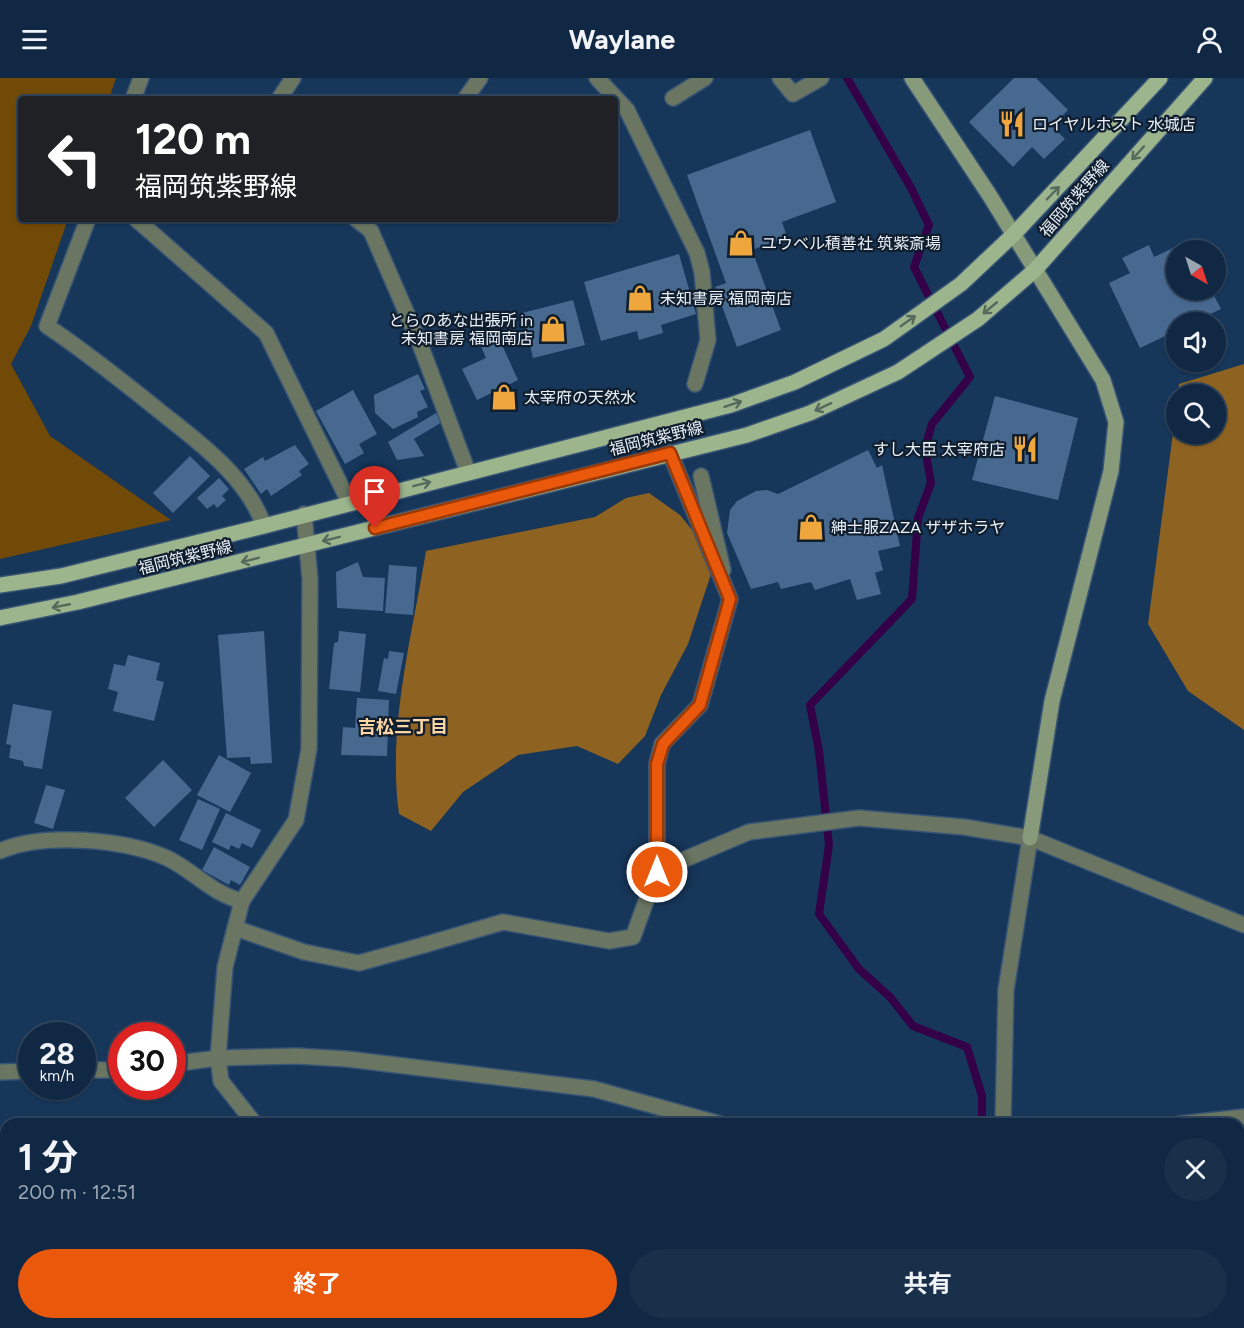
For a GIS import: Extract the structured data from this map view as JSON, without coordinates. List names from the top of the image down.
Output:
{
  "streets": {
    "main road": ["福岡筑紫野線"]
  },
  "districts": ["吉松三丁目"],
  "places": {
    "restaurant": ["ロイヤルホスト 水城店", "すし大臣 太宰府店"],
    "shop": [
      "ユウベル積善社 筑紫斎場",
      "未知書房 福岡南店",
      "とらのあな出張所 in 未知書房 福岡南店",
      "太宰府の天然水",
      "紳士服ZAZA ザザホラヤ"
    ]
  },
  "north": "bottom right",
  "page": {
    "header": "Waylane",
    "turn": ["120 m", "福岡筑紫野線"],
    "speed": "28 km/h",
    "limit": "30",
    "heading": ["1 分", "200 m · 12:51"],
    "buttons": ["終了", "共有"]
  }
}
